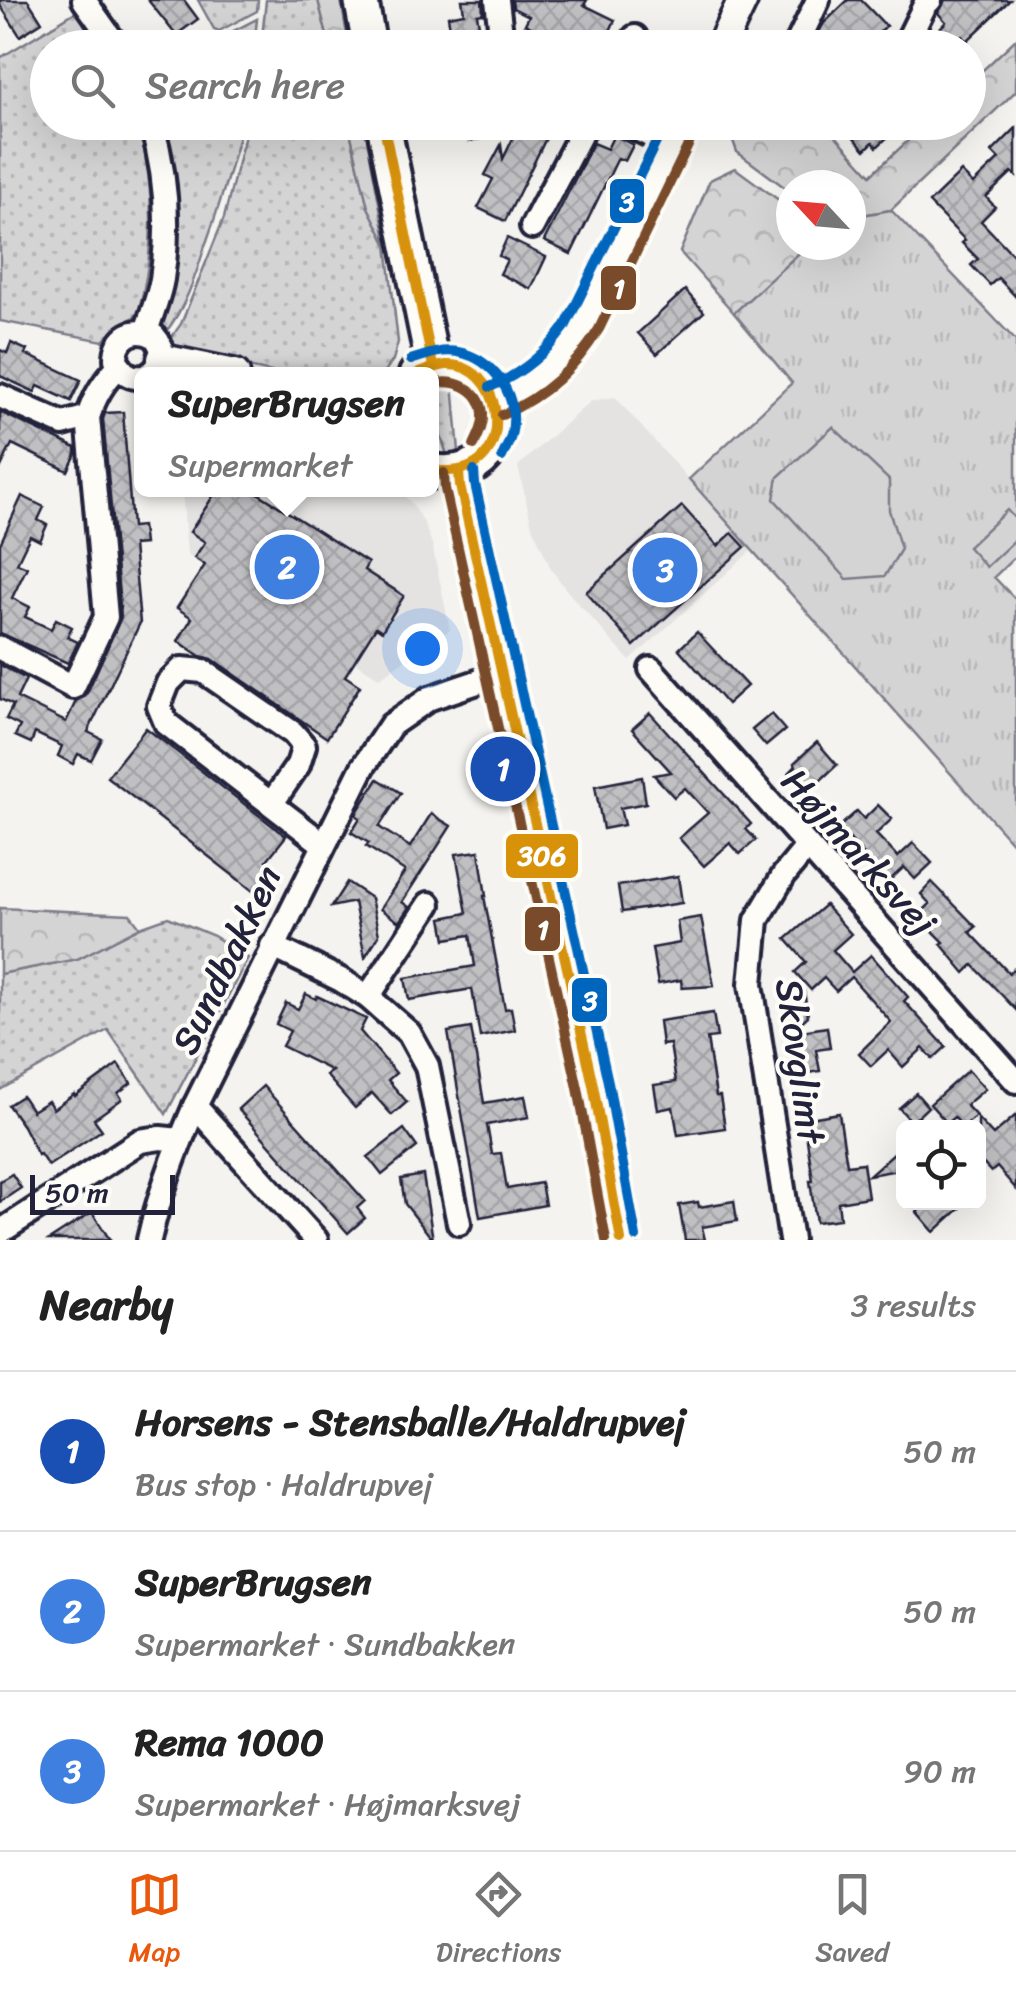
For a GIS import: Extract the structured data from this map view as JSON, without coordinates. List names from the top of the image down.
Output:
{
  "streets": {
    "street": ["Højmarksvej", "Sundbakken", "Skovglimt"]
  },
  "crossings": [
    ["Højmarksvej", "Skovglimt"]
  ],
  "lines": ["transit line 306", "transit line 1", "transit line 3"],
  "scale_bar": "50 m",
  "north": "top left",
  "page": {
    "search": "Search here",
    "popup": ["SuperBrugsen", "Supermarket"],
    "pins": ["2", "3", "1"],
    "scale": "50 m",
    "heading": ["Nearby", "3 results"],
    "list": [
      {
        "mark": "1",
        "name": "Horsens - Stensballe/Haldrupvej",
        "note": "Bus stop · Haldrupvej",
        "value": "50 m"
      },
      {
        "mark": "2",
        "name": "SuperBrugsen",
        "note": "Supermarket · Sundbakken",
        "value": "50 m"
      },
      {
        "mark": "3",
        "name": "Rema 1000",
        "note": "Supermarket · Højmarksvej",
        "value": "90 m"
      }
    ],
    "nav": ["Map", "Directions", "Saved"]
  }
}
